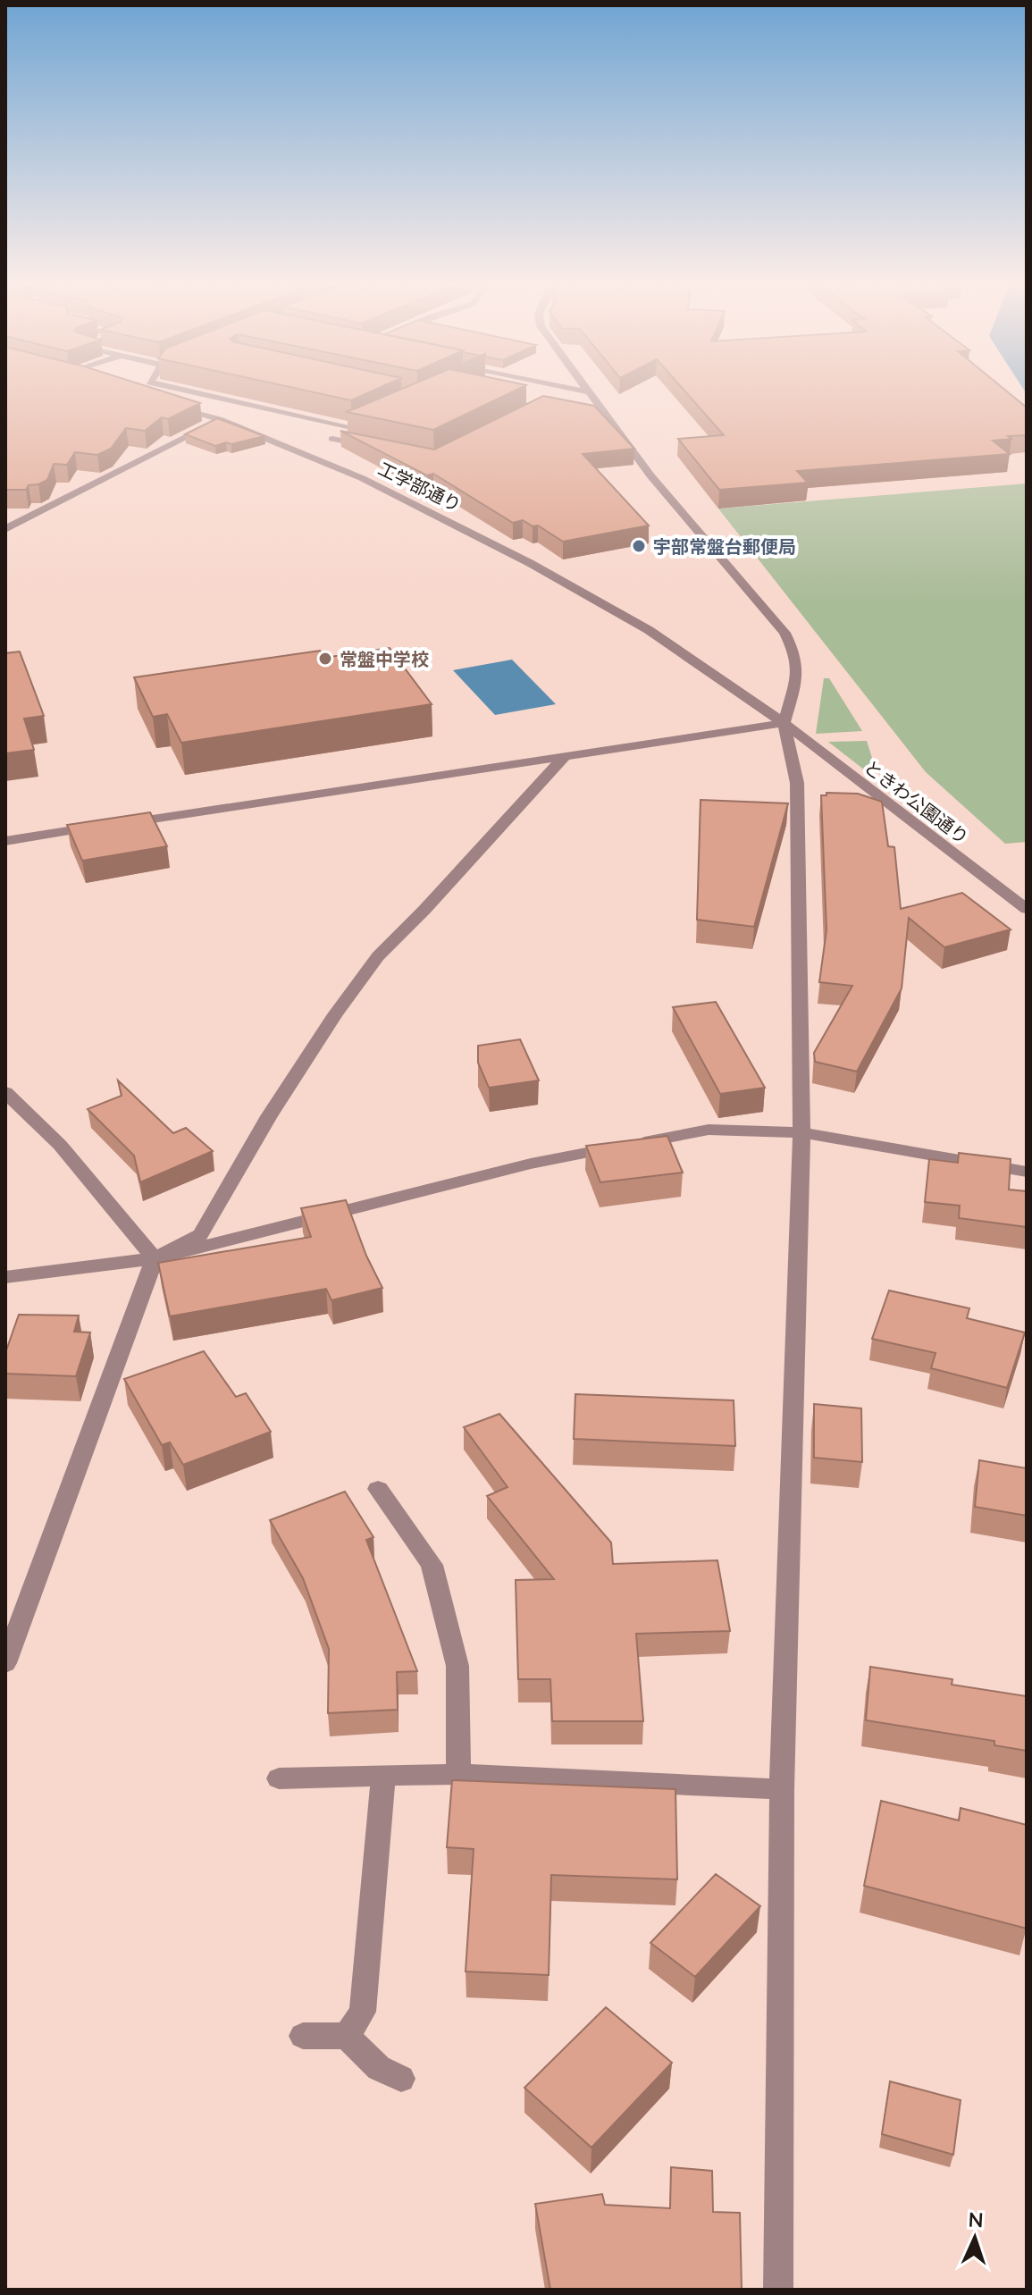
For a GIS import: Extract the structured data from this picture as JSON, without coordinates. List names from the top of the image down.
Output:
{
  "streets": {
    "street": ["工学部通り", "ときわ公園通り"]
  },
  "crossings": [
    ["工学部通り", "ときわ公園通り"]
  ],
  "places": ["宇部常盤台郵便局", "常盤中学校"],
  "north": "top"
}
